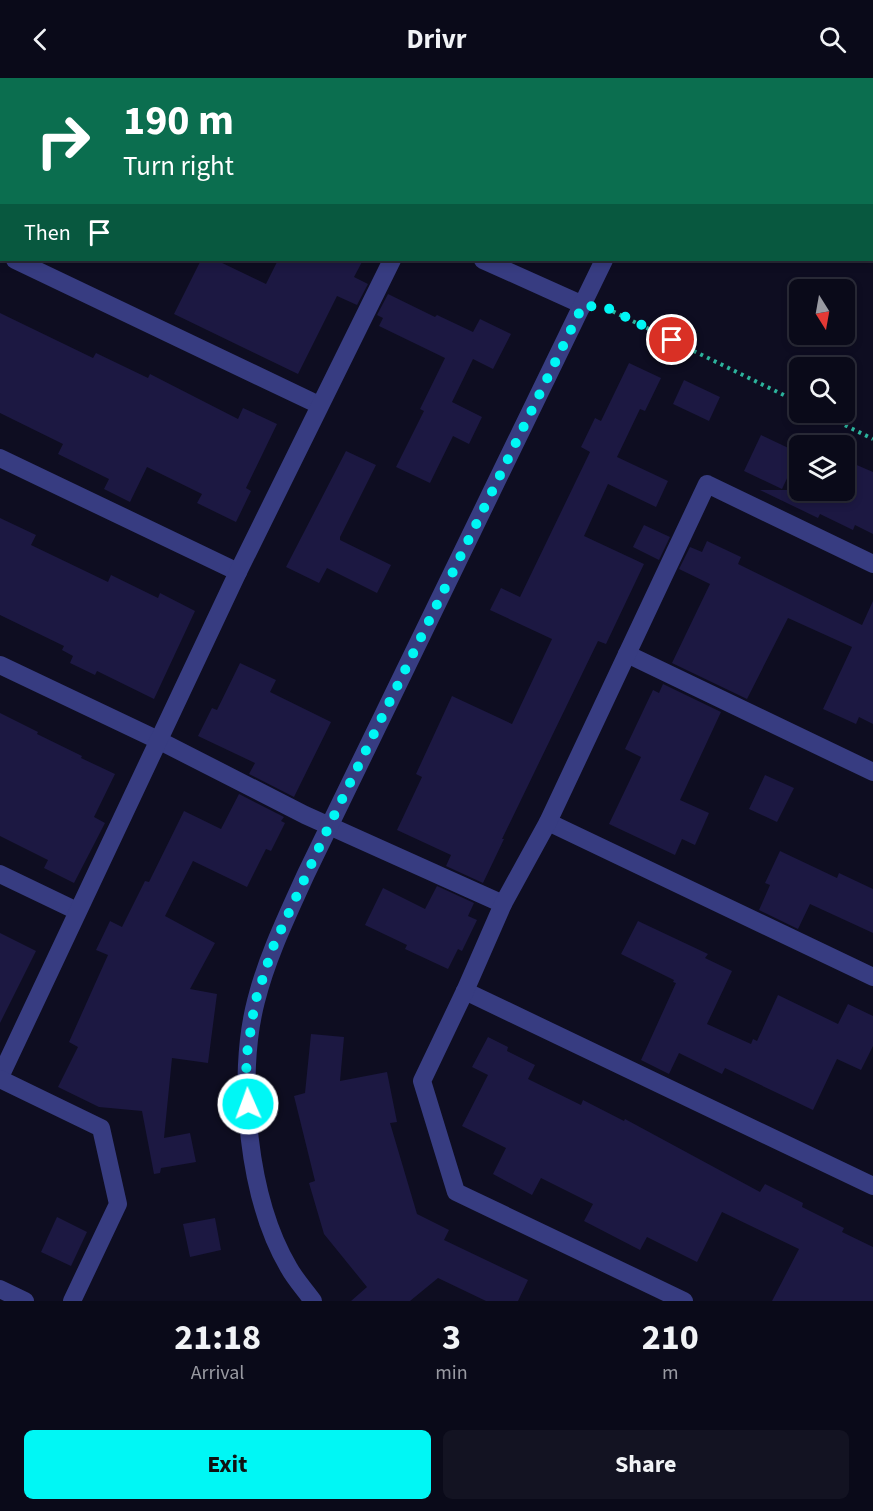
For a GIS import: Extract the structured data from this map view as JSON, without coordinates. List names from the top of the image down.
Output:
{
  "north": "bottom",
  "page": {
    "header": "Drivr",
    "turn": ["190 m", "Turn right"],
    "then": "Then",
    "eta": [
      "21:18",
      "Arrival",
      "3",
      "min",
      "210",
      "m"
    ],
    "buttons": ["Exit", "Share"]
  }
}
